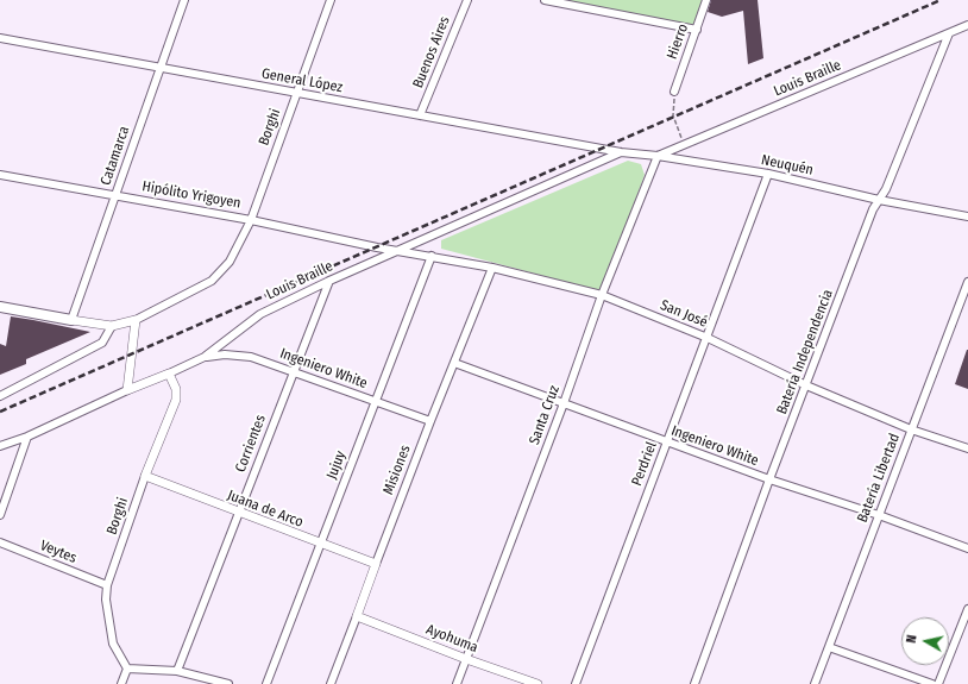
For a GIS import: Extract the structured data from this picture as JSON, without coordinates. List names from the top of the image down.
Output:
{
  "streets": {
    "street": [
      "Hierro",
      "Buenos Aires",
      "Louis Braille",
      "General López",
      "Borghi",
      "Catamarca",
      "Neuquén",
      "Hipólito Yrigoyen",
      "San José",
      "Batería Independencia",
      "Ingeniero White",
      "Santa Cruz",
      "Corrientes",
      "Perdriel",
      "Jujuy",
      "Misiones",
      "Batería Libertad",
      "Juana de Arco",
      "Veytes",
      "Ayohuma"
    ]
  },
  "crossings": [
    ["Buenos Aires", "General López"],
    ["Louis Braille", "Borghi"],
    ["Louis Braille", "Neuquén"],
    ["Louis Braille", "San José"],
    ["Louis Braille", "Batería Independencia"],
    ["Louis Braille", "Ingeniero White"],
    ["Louis Braille", "Santa Cruz"],
    ["Louis Braille", "Corrientes"],
    ["General López", "Borghi"],
    ["General López", "Catamarca"],
    ["General López", "Neuquén"],
    ["Borghi", "Hipólito Yrigoyen"],
    ["Borghi", "Juana de Arco"],
    ["Borghi", "Veytes"],
    ["Catamarca", "Hipólito Yrigoyen"],
    ["Neuquén", "Batería Independencia"],
    ["Neuquén", "Santa Cruz"],
    ["Neuquén", "Perdriel"],
    ["Hipólito Yrigoyen", "San José"],
    ["San José", "Batería Independencia"],
    ["San José", "Santa Cruz"],
    ["San José", "Perdriel"],
    ["San José", "Jujuy"],
    ["San José", "Misiones"],
    ["San José", "Batería Libertad"],
    ["Batería Independencia", "Ingeniero White"],
    ["Ingeniero White", "Santa Cruz"],
    ["Ingeniero White", "Corrientes"],
    ["Ingeniero White", "Perdriel"],
    ["Ingeniero White", "Jujuy"],
    ["Ingeniero White", "Misiones"],
    ["Ingeniero White", "Batería Libertad"],
    ["Santa Cruz", "Ayohuma"],
    ["Corrientes", "Juana de Arco"],
    ["Jujuy", "Juana de Arco"],
    ["Misiones", "Juana de Arco"],
    ["Misiones", "Ayohuma"]
  ],
  "north": "left"
}
